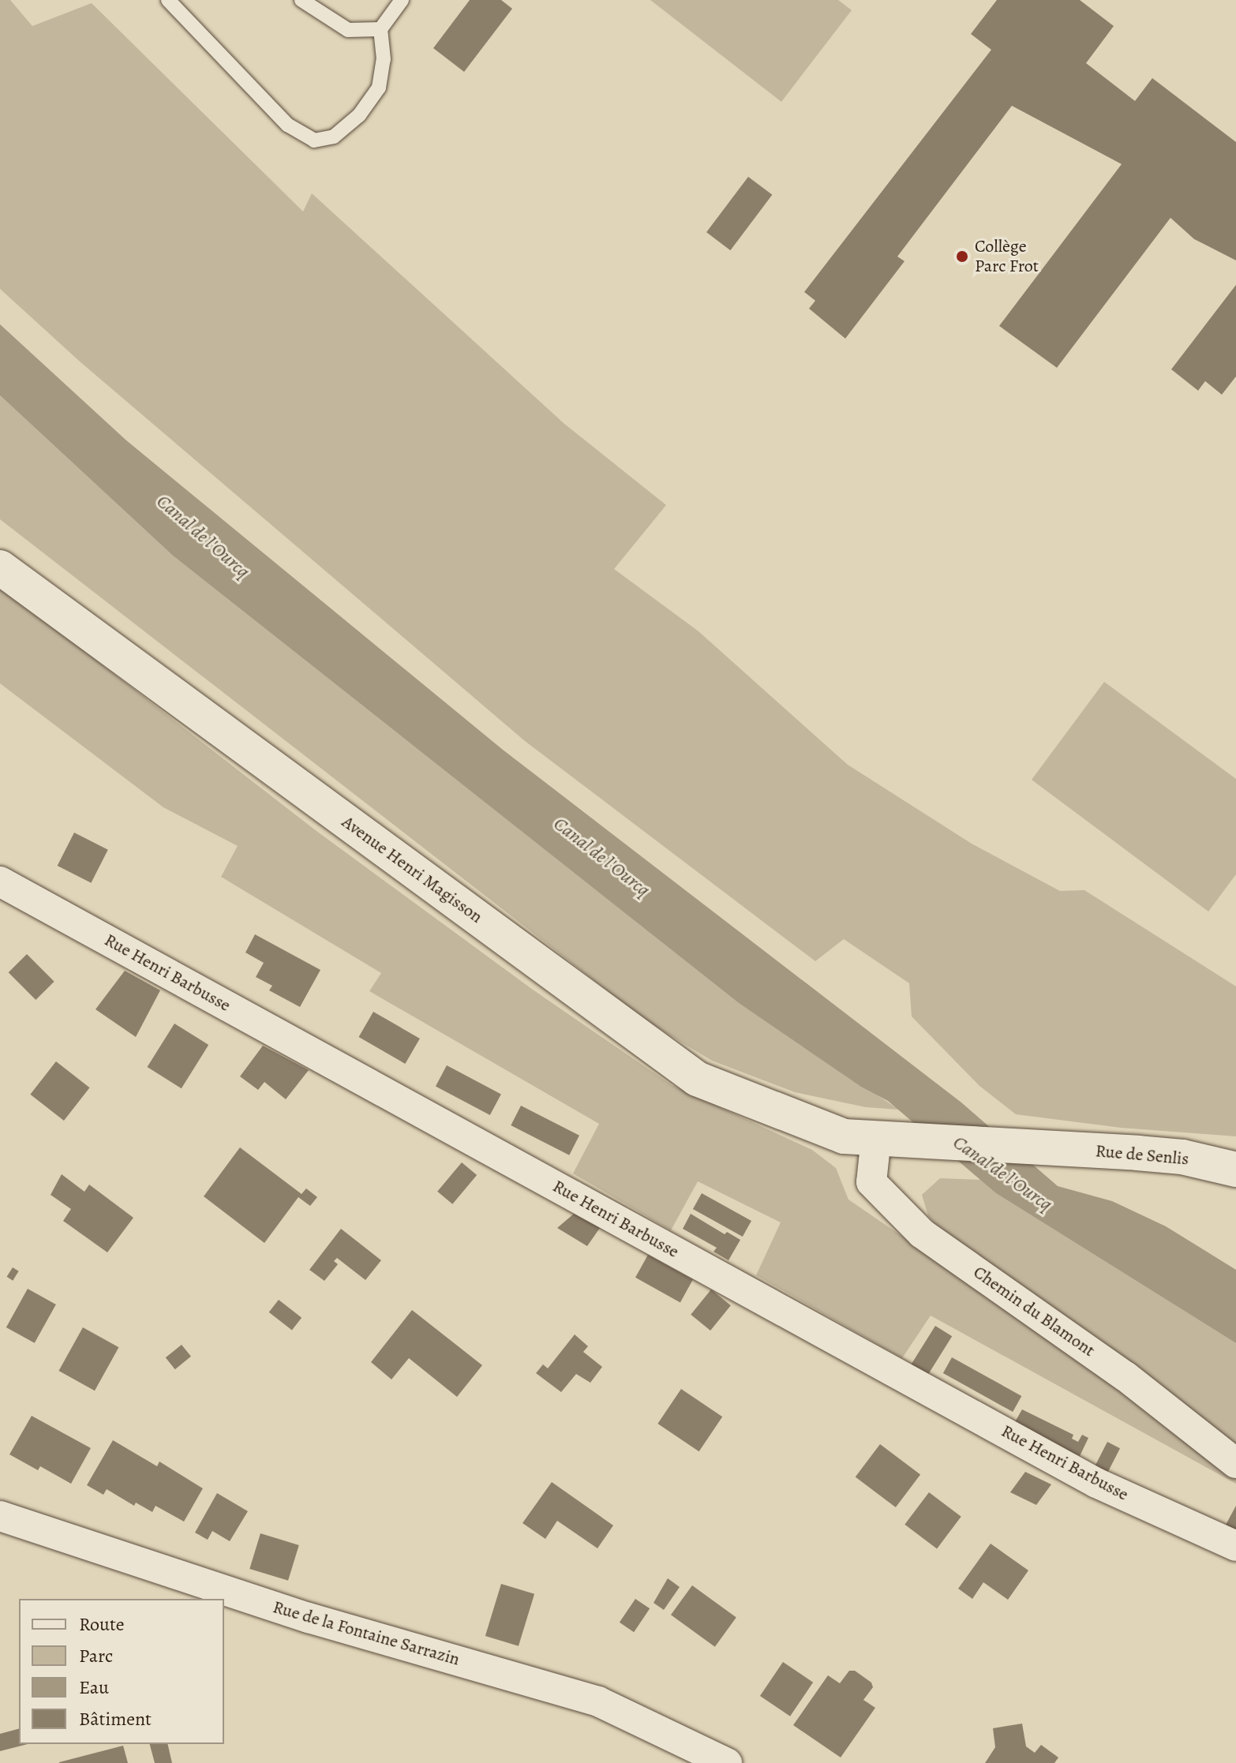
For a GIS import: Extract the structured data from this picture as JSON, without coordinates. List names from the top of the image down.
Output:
{
  "streets": {
    "main road": ["Avenue Henri Magisson", "Rue de Senlis"],
    "street": ["Rue Henri Barbusse", "Chemin du Blamont", "Rue de la Fontaine Sarrazin"]
  },
  "crossings": [
    ["Avenue Henri Magisson", "Rue de Senlis"],
    ["Avenue Henri Magisson", "Chemin du Blamont"]
  ],
  "water": ["Canal de l'Ourcq"],
  "places": ["Collège Parc Frot"],
  "legend": [
    "Route",
    "Parc",
    "Eau",
    "Bâtiment"
  ]
}
